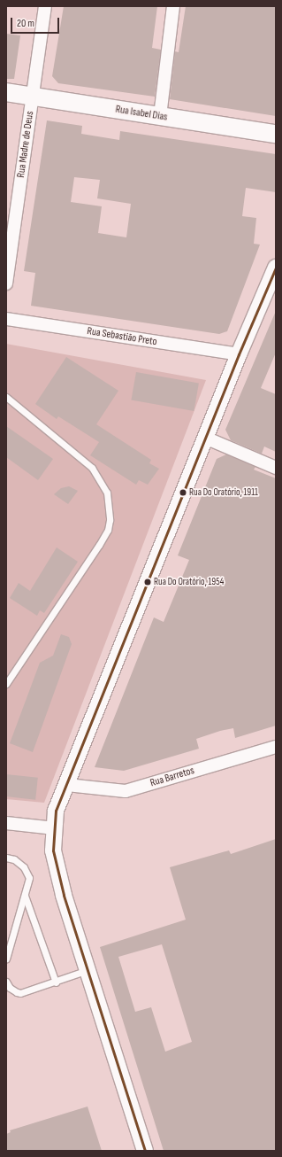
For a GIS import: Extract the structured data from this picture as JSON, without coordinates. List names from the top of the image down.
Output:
{
  "streets": {
    "main road": ["Rua Isabel Dias"],
    "street": ["Rua Madre de Deus", "Rua Sebastião Preto", "Rua Barretos"]
  },
  "crossings": [
    ["Rua Isabel Dias", "Rua Madre de Deus"]
  ],
  "places": ["Rua Do Oratório, 1911", "Rua Do Oratório, 1954"],
  "scale_bar": "20 m"
}
